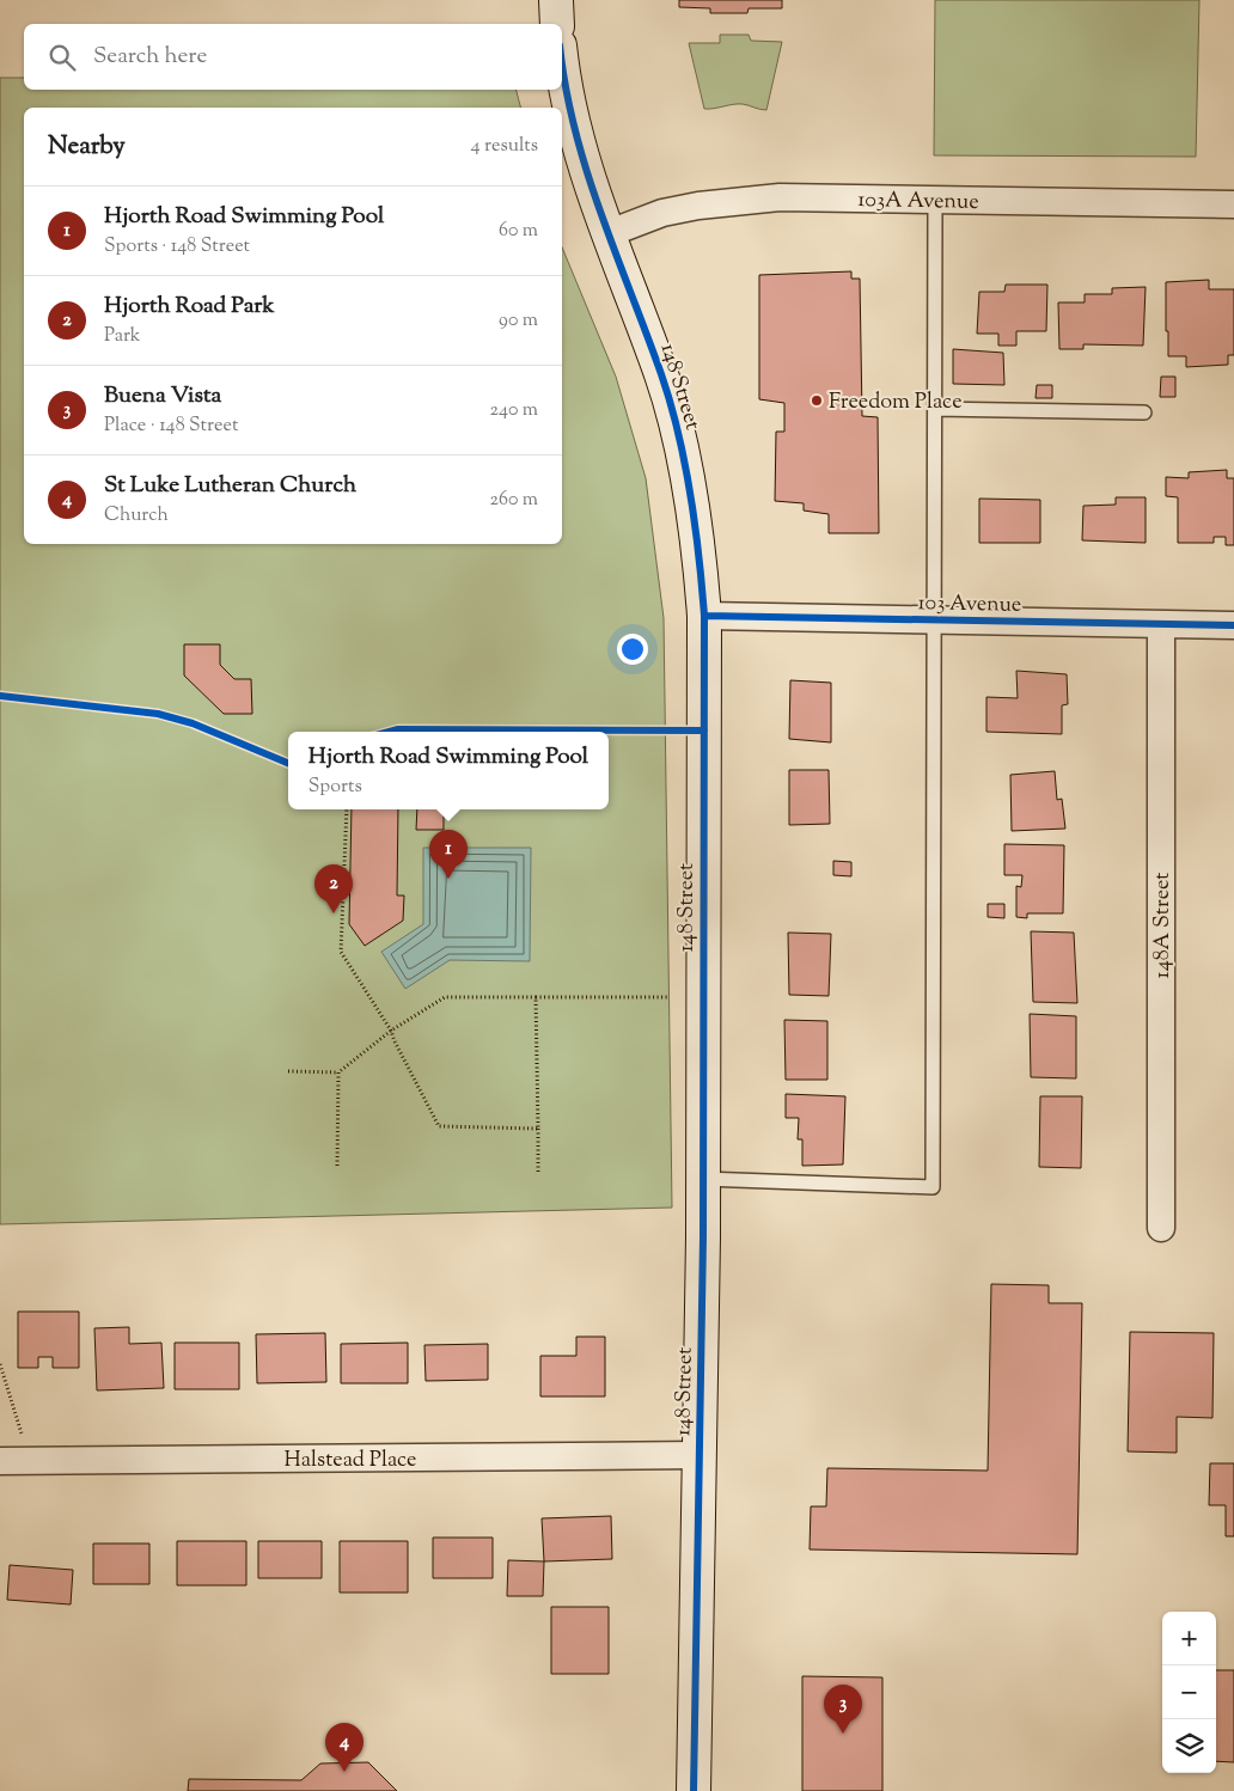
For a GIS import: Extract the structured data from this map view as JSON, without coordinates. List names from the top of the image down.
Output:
{
  "streets": {
    "main road": ["148 Street"],
    "street": [
      "103A Avenue",
      "103 Avenue",
      "148A Street",
      "Halstead Place"
    ]
  },
  "crossings": [
    ["103A Avenue", "148 Street"],
    ["148 Street", "103 Avenue"],
    ["148 Street", "Halstead Place"],
    ["103 Avenue", "148A Street"]
  ],
  "places": ["Freedom Place"],
  "page": {
    "search": "Search here",
    "heading": ["Nearby", "4 results"],
    "list": [
      {
        "mark": "1",
        "name": "Hjorth Road Swimming Pool",
        "note": "Sports · 148 Street",
        "value": "60 m"
      },
      {
        "mark": "2",
        "name": "Hjorth Road Park",
        "note": "Park",
        "value": "90 m"
      },
      {
        "mark": "3",
        "name": "Buena Vista",
        "note": "Place · 148 Street",
        "value": "240 m"
      },
      {
        "mark": "4",
        "name": "St Luke Lutheran Church",
        "note": "Church",
        "value": "260 m"
      }
    ],
    "popup": ["Hjorth Road Swimming Pool", "Sports"],
    "pins": [
      "1",
      "2",
      "3",
      "4"
    ],
    "map_buttons": ["+", "−"]
  }
}
